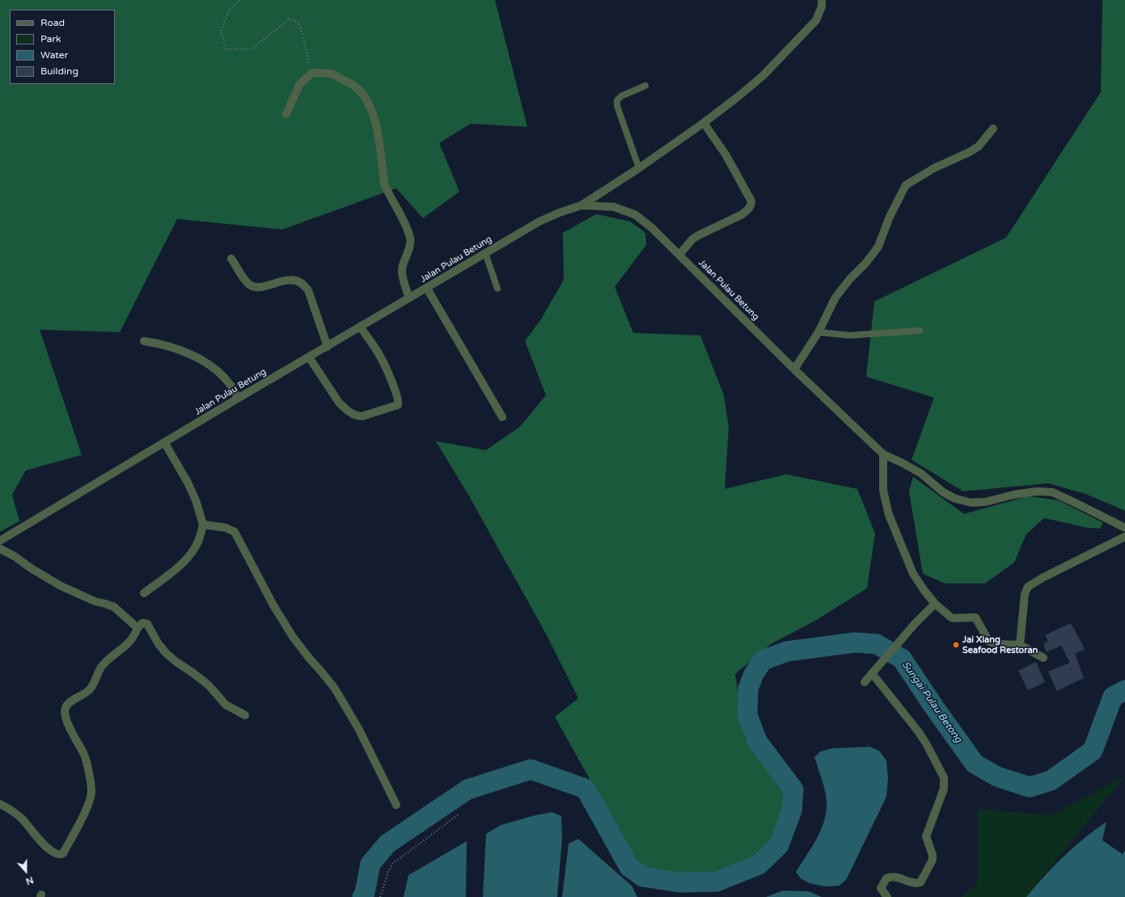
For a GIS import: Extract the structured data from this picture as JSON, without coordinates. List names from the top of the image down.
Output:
{
  "streets": {
    "street": ["Jalan Pulau Betung"]
  },
  "water": ["Sungai Pulau Betong"],
  "places": ["Jai Xiang Seafood Restoran"],
  "legend": [
    "Road",
    "Park",
    "Water",
    "Building"
  ],
  "north": "bottom"
}
